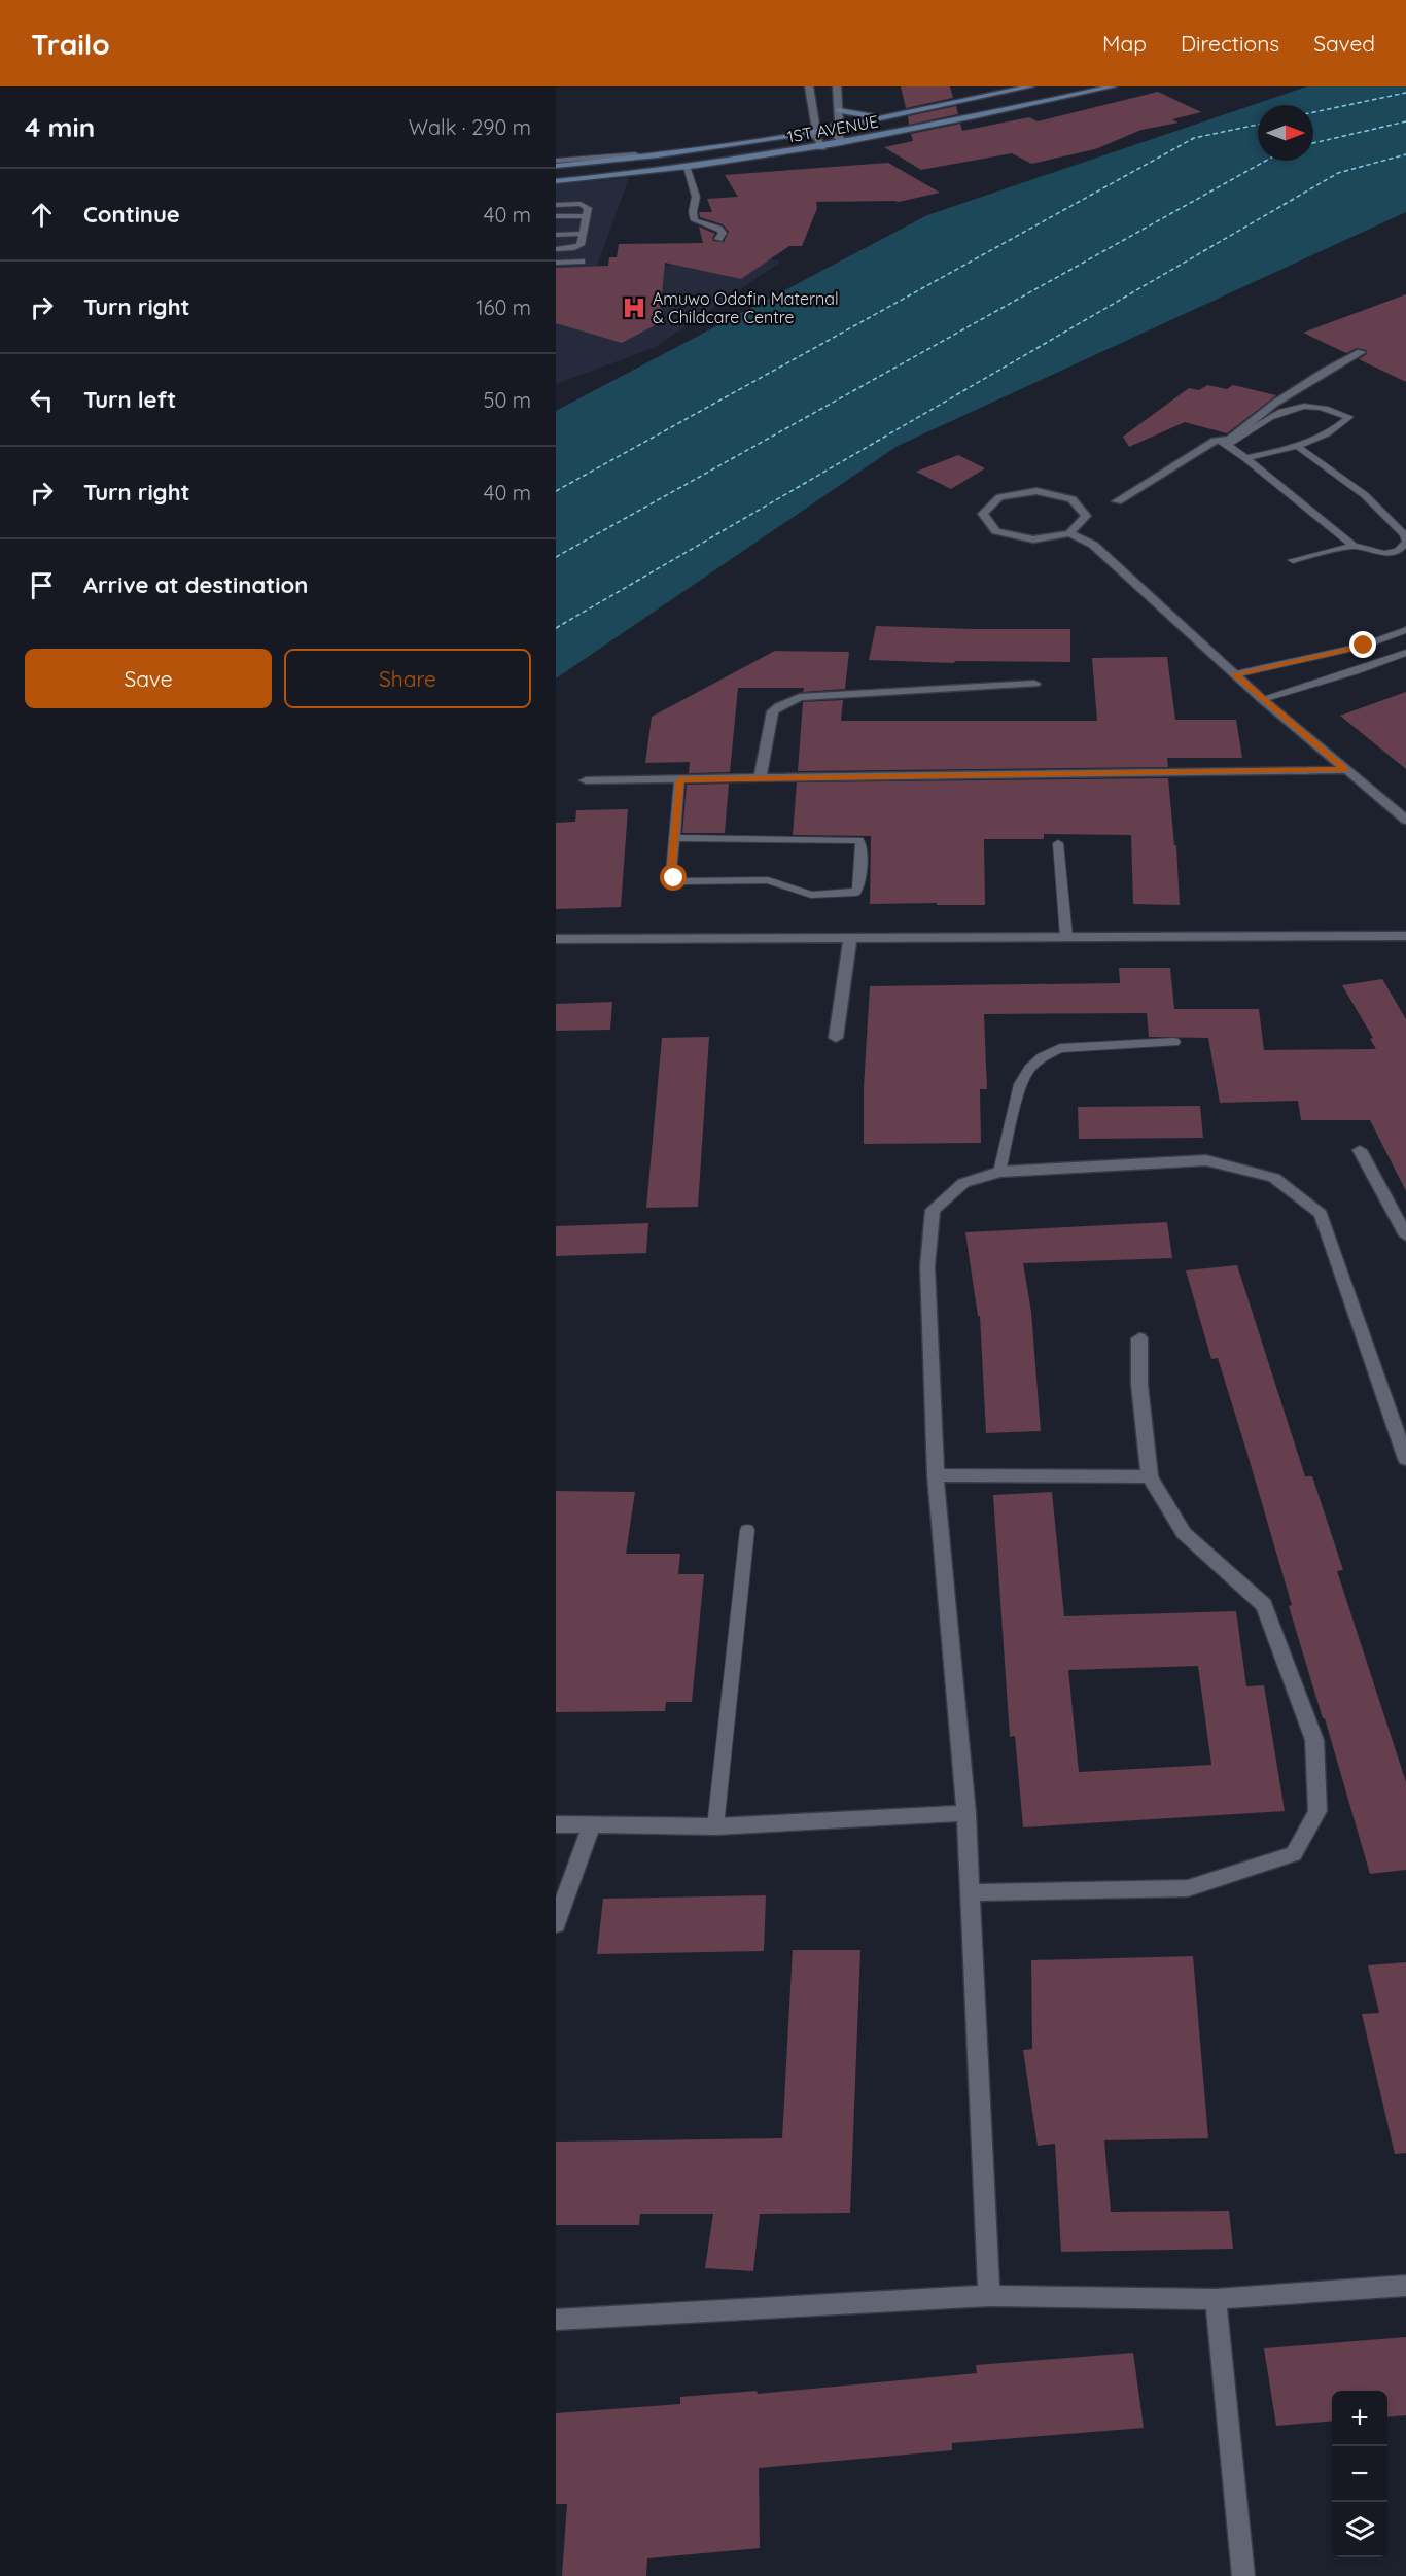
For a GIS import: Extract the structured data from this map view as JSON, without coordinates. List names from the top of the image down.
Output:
{
  "streets": {
    "main road": ["1ST AVENUE"]
  },
  "places": {
    "hospital": ["Amuwo Odofin Maternal & Childcare Centre"]
  },
  "north": "right",
  "page": {
    "header": "Trailo",
    "nav": ["Map", "Directions", "Saved"],
    "heading": ["4 min", "Walk · 290 m"],
    "list": [
      ["Continue", "40 m"],
      ["Turn right", "160 m"],
      ["Turn left", "50 m"],
      ["Turn right", "40 m"],
      "Arrive at destination"
    ],
    "buttons": ["Save", "Share"],
    "map_buttons": ["+", "−"]
  }
}
